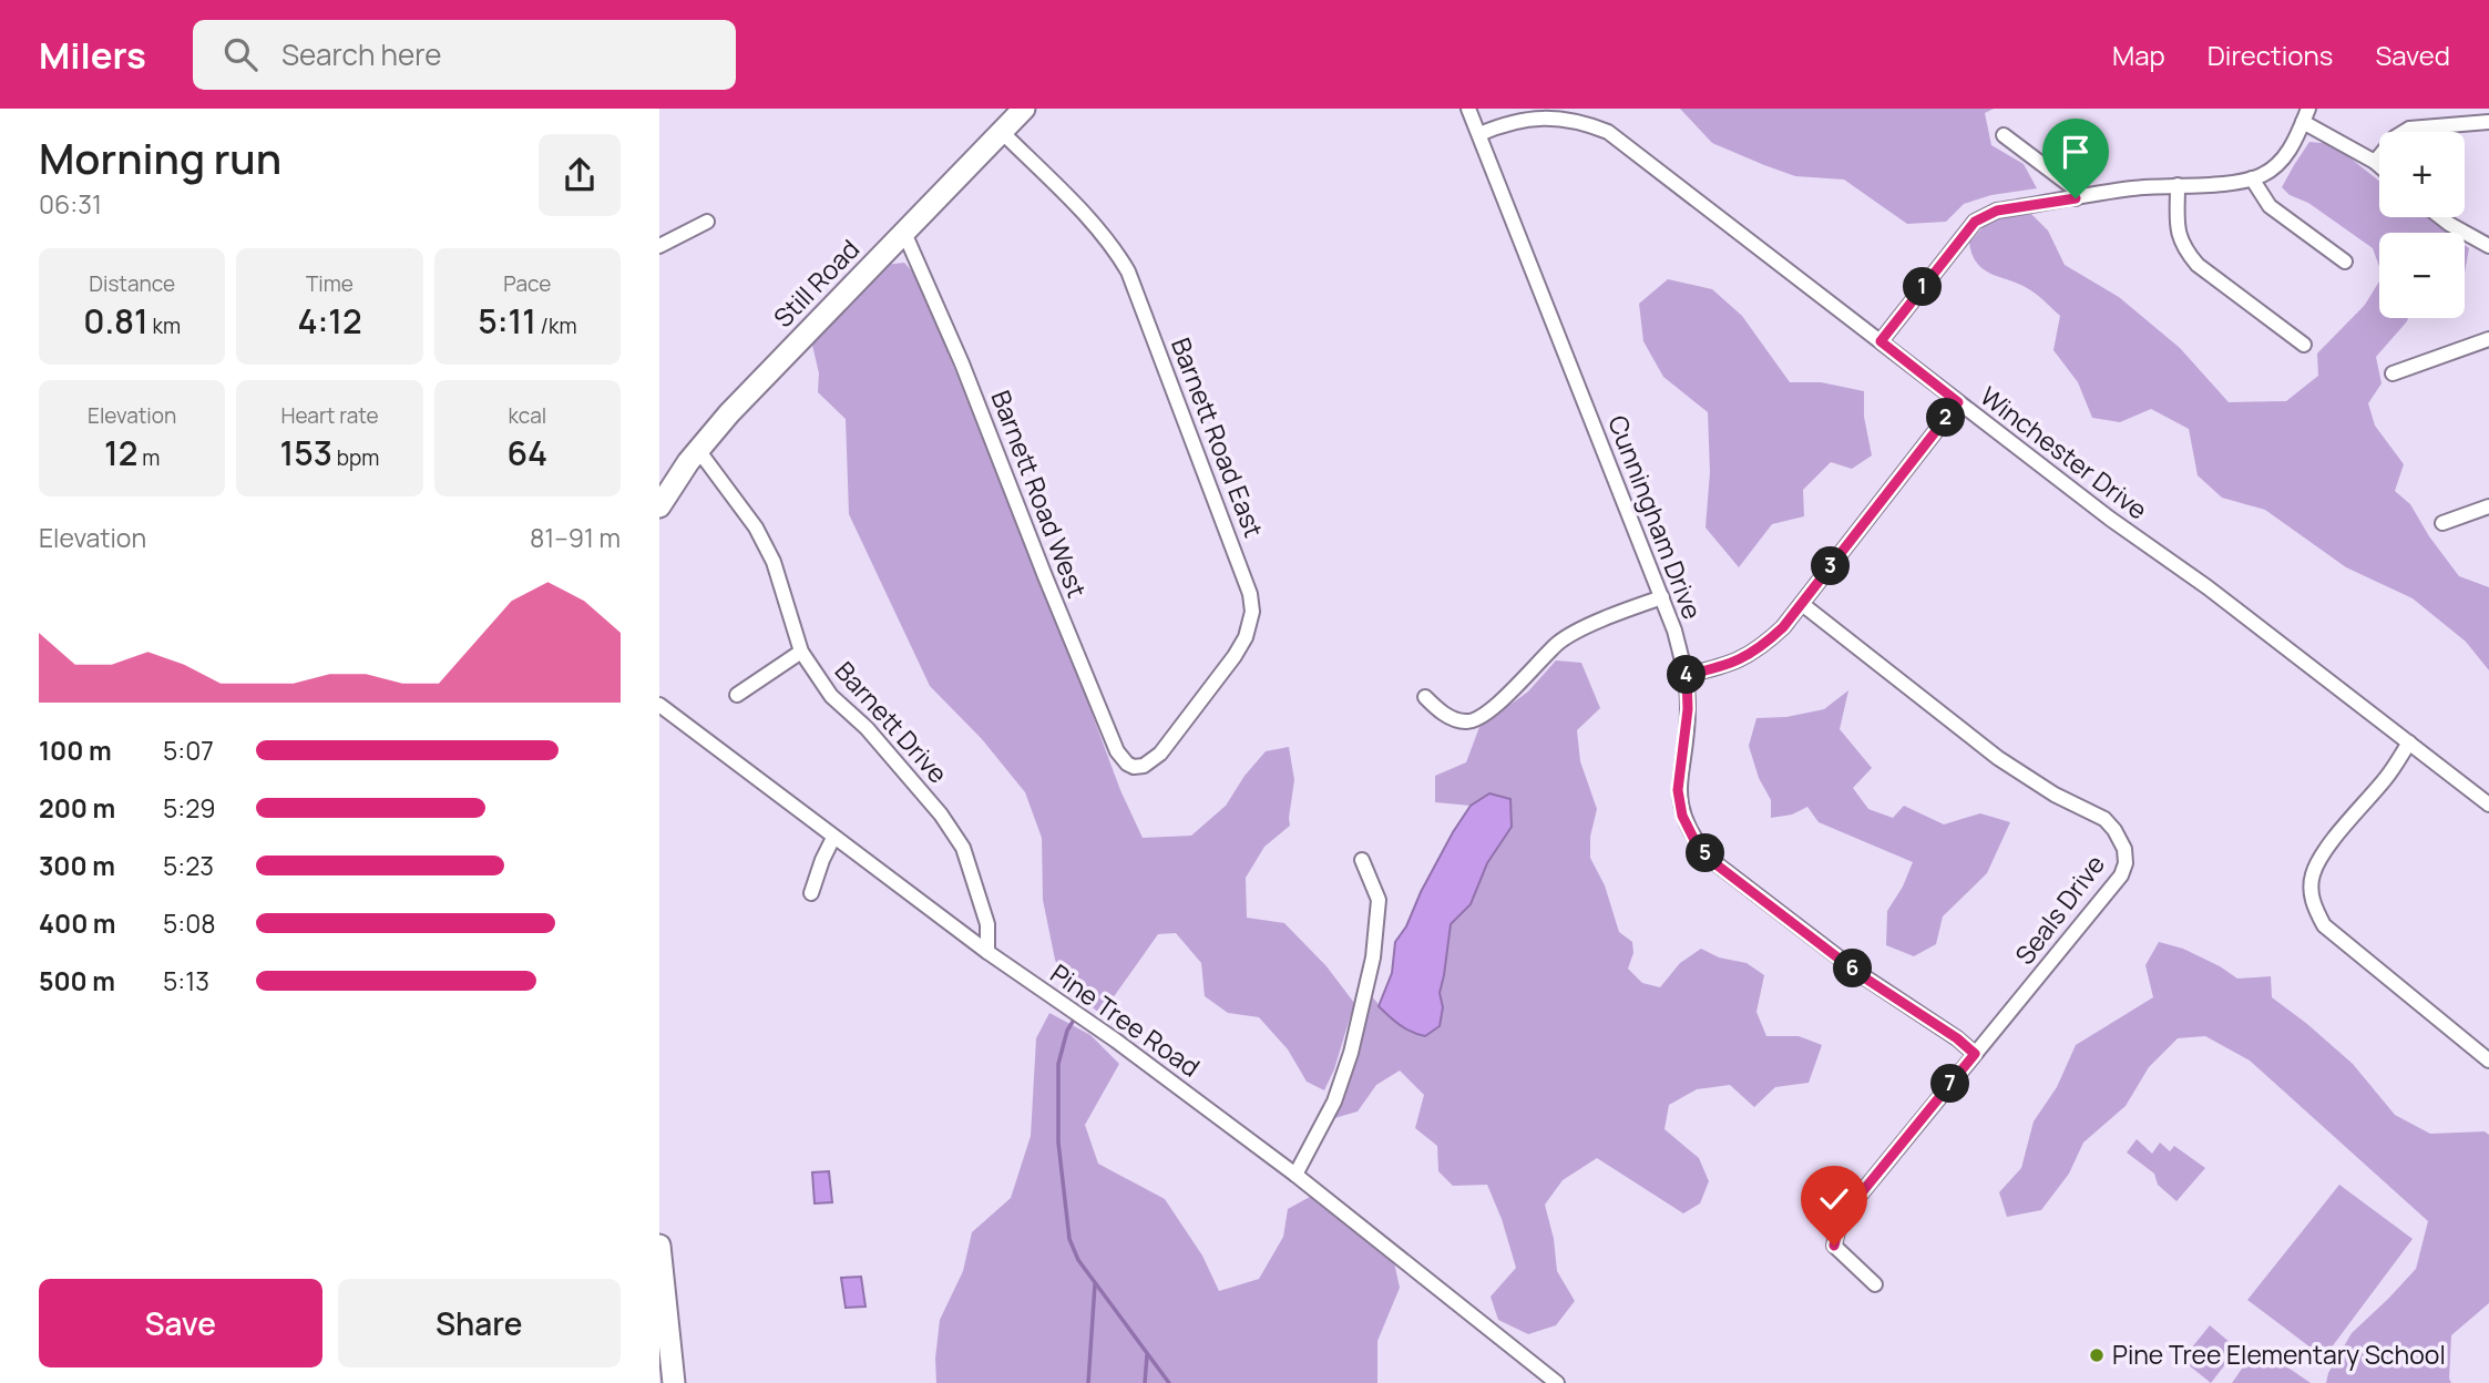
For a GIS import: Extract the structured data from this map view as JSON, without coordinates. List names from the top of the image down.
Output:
{
  "streets": {
    "main road": ["Still Road"],
    "street": [
      "Barnett Road East",
      "Winchester Drive",
      "Barnett Road West",
      "Cunningham Drive",
      "Barnett Drive",
      "Seals Drive",
      "Pine Tree Road"
    ]
  },
  "crossings": [
    ["Still Road", "Barnett Road East"],
    ["Still Road", "Barnett Road West"],
    ["Still Road", "Barnett Drive"],
    ["Barnett Road East", "Barnett Road West"],
    ["Winchester Drive", "Cunningham Drive"],
    ["Cunningham Drive", "Seals Drive"],
    ["Barnett Drive", "Pine Tree Road"]
  ],
  "places": ["Pine Tree Elementary School"],
  "page": {
    "header": "Milers",
    "search": "Search here",
    "nav": ["Map", "Directions", "Saved"],
    "heading": ["Morning run", "06:31"],
    "map_buttons": ["+", "−"],
    "stats": [
      ["Distance", "0.81 km"],
      ["Time", "4:12"],
      ["Pace", "5:11 /km"],
      ["Elevation", "12 m"],
      ["Heart rate", "153 bpm"],
      ["kcal", "64"]
    ],
    "pins": [
      "1",
      "2",
      "3",
      "4",
      "5",
      "6",
      "7"
    ],
    "chart": ["Elevation", "81–91 m"],
    "list": [
      {
        "name": "100 m",
        "note": "5:07"
      },
      {
        "name": "200 m",
        "note": "5:29"
      },
      {
        "name": "300 m",
        "note": "5:23"
      },
      {
        "name": "400 m",
        "note": "5:08"
      },
      {
        "name": "500 m",
        "note": "5:13"
      }
    ],
    "buttons": ["Save", "Share"]
  }
}
